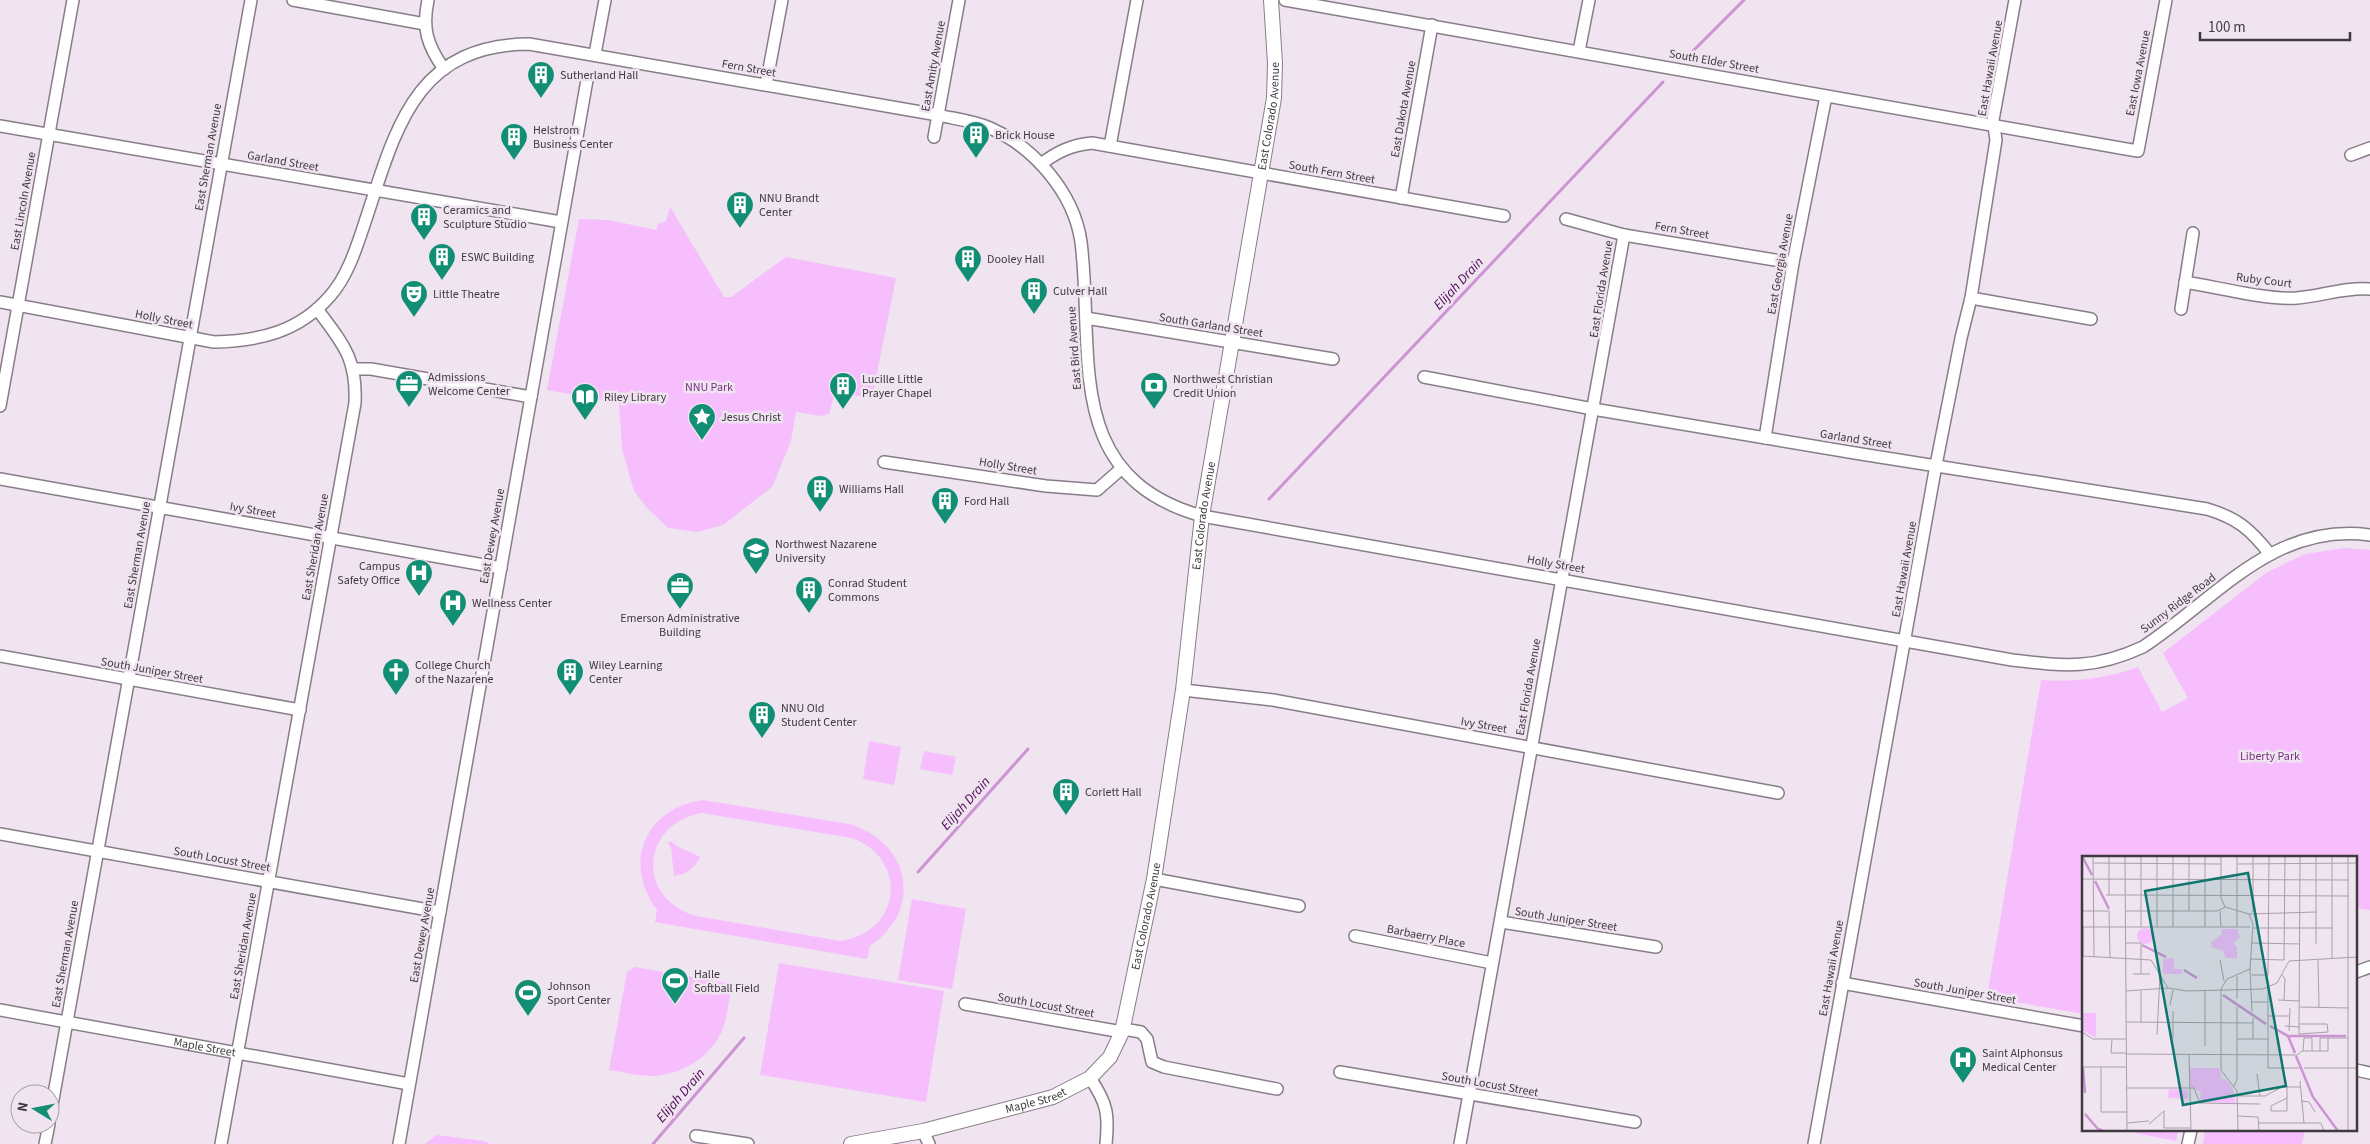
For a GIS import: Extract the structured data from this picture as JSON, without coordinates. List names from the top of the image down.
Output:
{
  "streets": {
    "main road": ["East Colorado Avenue", "Maple Street"],
    "street": [
      "South Elder Street",
      "East Amity Avenue",
      "Fern Street",
      "East Hawaii Avenue",
      "East Iowa Avenue",
      "East Dakota Avenue",
      "East Sherman Avenue",
      "Garland Street",
      "South Fern Street",
      "East Lincoln Avenue",
      "East Georgia Avenue",
      "Ruby Court",
      "East Florida Avenue",
      "Holly Street",
      "South Garland Street",
      "East Bird Avenue",
      "Ivy Street",
      "East Dewey Avenue",
      "East Sheridan Avenue",
      "Sunny Ridge Road",
      "South Juniper Street",
      "South Locust Street",
      "Barbaerry Place"
    ]
  },
  "crossings": [
    ["South Elder Street", "East Hawaii Avenue"],
    ["South Elder Street", "East Iowa Avenue"],
    ["South Elder Street", "East Dakota Avenue"],
    ["South Elder Street", "East Georgia Avenue"],
    ["East Amity Avenue", "Fern Street"],
    ["Fern Street", "South Fern Street"],
    ["Fern Street", "East Georgia Avenue"],
    ["Fern Street", "East Florida Avenue"],
    ["Fern Street", "East Bird Avenue"],
    ["East Hawaii Avenue", "Garland Street"],
    ["East Hawaii Avenue", "Holly Street"],
    ["East Hawaii Avenue", "Sunny Ridge Road"],
    ["East Hawaii Avenue", "South Juniper Street"],
    ["East Dakota Avenue", "South Fern Street"],
    ["East Colorado Avenue", "South Fern Street"],
    ["East Colorado Avenue", "Holly Street"],
    ["East Colorado Avenue", "South Garland Street"],
    ["East Colorado Avenue", "East Bird Avenue"],
    ["East Colorado Avenue", "Ivy Street"],
    ["East Colorado Avenue", "South Locust Street"],
    ["East Colorado Avenue", "Maple Street"],
    ["East Sherman Avenue", "Garland Street"],
    ["East Sherman Avenue", "Holly Street"],
    ["East Sherman Avenue", "Ivy Street"],
    ["East Sherman Avenue", "South Juniper Street"],
    ["East Sherman Avenue", "South Locust Street"],
    ["East Sherman Avenue", "Maple Street"],
    ["Garland Street", "East Lincoln Avenue"],
    ["Garland Street", "East Georgia Avenue"],
    ["Garland Street", "East Florida Avenue"],
    ["Garland Street", "East Dewey Avenue"],
    ["Garland Street", "Sunny Ridge Road"],
    ["South Fern Street", "East Bird Avenue"],
    ["East Lincoln Avenue", "Holly Street"],
    ["East Florida Avenue", "Holly Street"],
    ["East Florida Avenue", "Ivy Street"],
    ["East Florida Avenue", "South Juniper Street"],
    ["East Florida Avenue", "South Locust Street"],
    ["East Florida Avenue", "Barbaerry Place"],
    ["Holly Street", "East Bird Avenue"],
    ["Holly Street", "East Sheridan Avenue"],
    ["Holly Street", "Sunny Ridge Road"],
    ["South Garland Street", "East Bird Avenue"],
    ["Ivy Street", "East Dewey Avenue"],
    ["Ivy Street", "East Sheridan Avenue"],
    ["East Dewey Avenue", "South Locust Street"],
    ["East Dewey Avenue", "Maple Street"],
    ["East Sheridan Avenue", "South Juniper Street"],
    ["East Sheridan Avenue", "South Locust Street"],
    ["East Sheridan Avenue", "Maple Street"],
    ["South Locust Street", "Maple Street"]
  ],
  "water": ["Elijah Drain"],
  "parks": ["NNU Park", "Liberty Park"],
  "places": {
    "building": [
      "Sutherland Hall",
      "Brick House",
      "Helstrom Business Center",
      "NNU Brandt Center",
      "Ceramics and Sculpture Studio",
      "ESWC Building",
      "Dooley Hall",
      "Culver Hall",
      "Lucille Little Prayer Chapel",
      "Williams Hall",
      "Ford Hall",
      "Conrad Student Commons",
      "Wiley Learning Center",
      "NNU Old Student Center",
      "Corlett Hall"
    ],
    "theatre": ["Little Theatre"],
    "office": ["Admissions Welcome Center", "Emerson Administrative Building"],
    "bank": ["Northwest Christian Credit Union"],
    "library": ["Riley Library"],
    "place": ["Jesus Christ"],
    "school or university": ["Northwest Nazarene University"],
    "hospital": ["Campus Safety Office", "Wellness Center", "Saint Alphonsus Medical Center"],
    "church": ["College Church of the Nazarene"],
    "sports": ["Halle Softball Field", "Johnson Sport Center"]
  },
  "scale_bar": "100 m",
  "north": "left"
}
